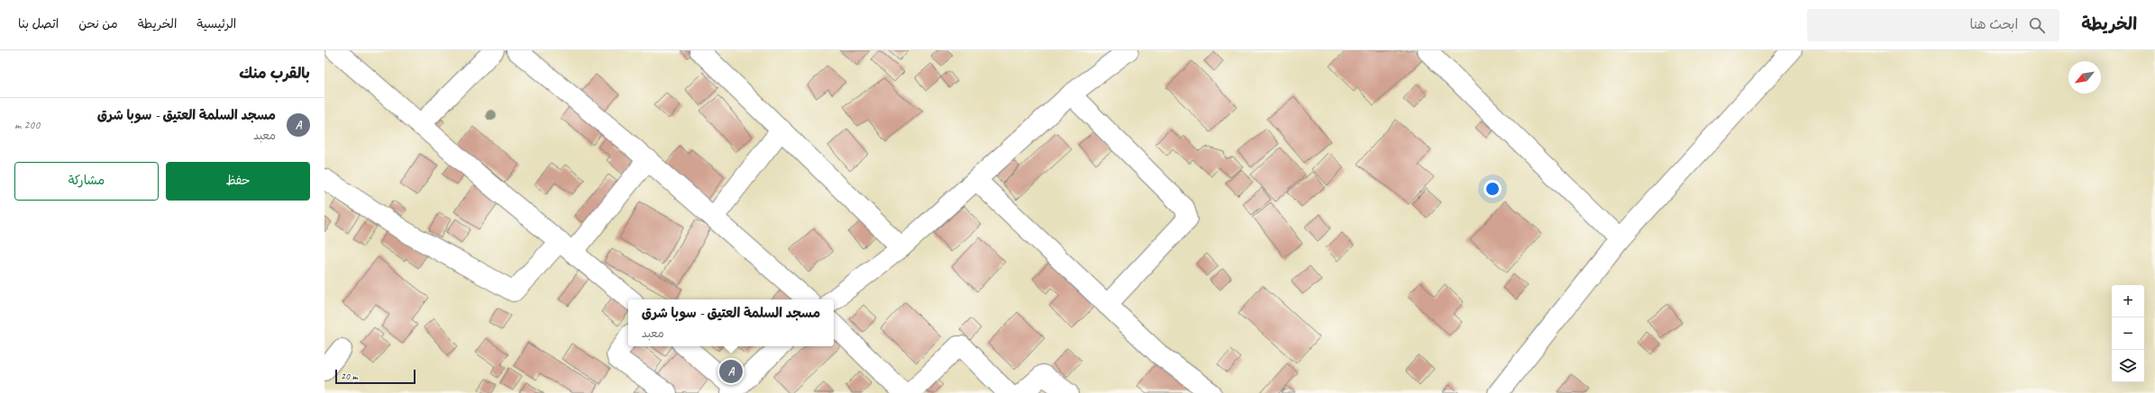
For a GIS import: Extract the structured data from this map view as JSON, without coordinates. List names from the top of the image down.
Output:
{
  "scale_bar": "20 m",
  "north": "bottom left",
  "page": {
    "header": "الخريطة",
    "search": "ابحث هنا",
    "nav": [
      "الرئيسية",
      "الخريطة",
      "من نحن",
      "اتصل بنا"
    ],
    "heading": "بالقرب منك",
    "list": [
      {
        "mark": "A",
        "name": "مسجد السلمة العتيق - سوبا شرق",
        "note": "معبد",
        "value": "200 m"
      }
    ],
    "buttons": ["حفظ", "مشاركة"],
    "map_buttons": ["+", "−"],
    "popup": ["مسجد السلمة العتيق - سوبا شرق", "معبد"],
    "pins": "A",
    "scale": "20 m"
  }
}
